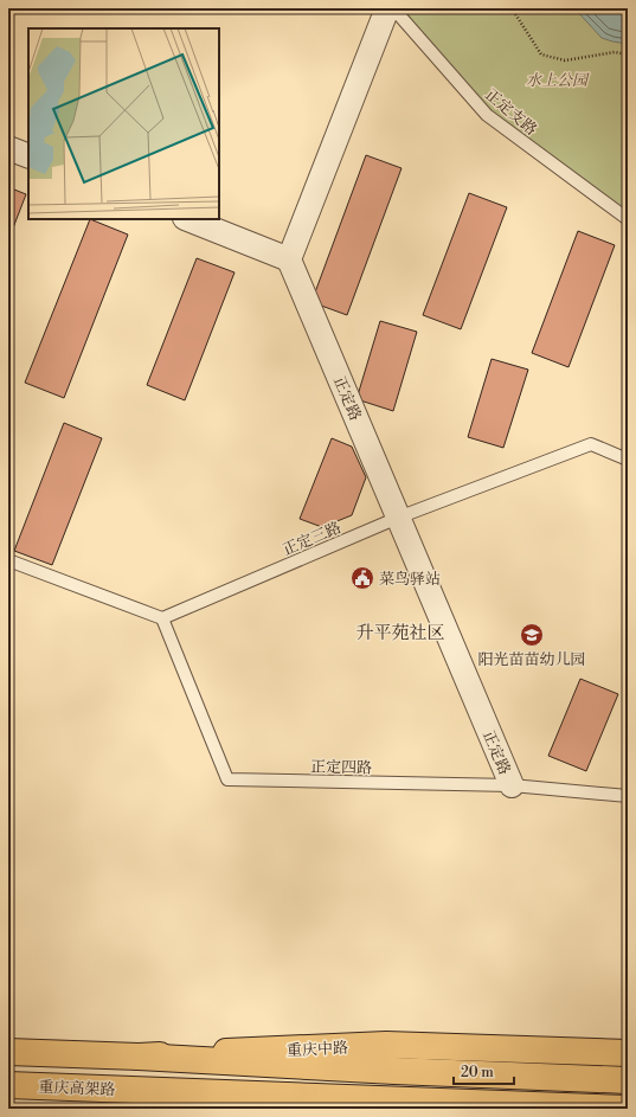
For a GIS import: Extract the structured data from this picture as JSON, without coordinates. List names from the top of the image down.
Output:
{
  "streets": {
    "main road": ["重庆中路", "重庆高架路"],
    "street": ["正定路"],
    "lane": ["正定支路", "正定三路", "正定四路"]
  },
  "crossings": [
    ["正定路", "正定三路"],
    ["正定路", "正定四路"],
    ["正定三路", "正定四路"]
  ],
  "districts": ["升平苑社区"],
  "parks": ["水上公园"],
  "places": {
    "public building": ["菜鸟驿站"],
    "school or university": ["阳光苗苗幼儿园"]
  },
  "scale_bar": "20 m"
}
